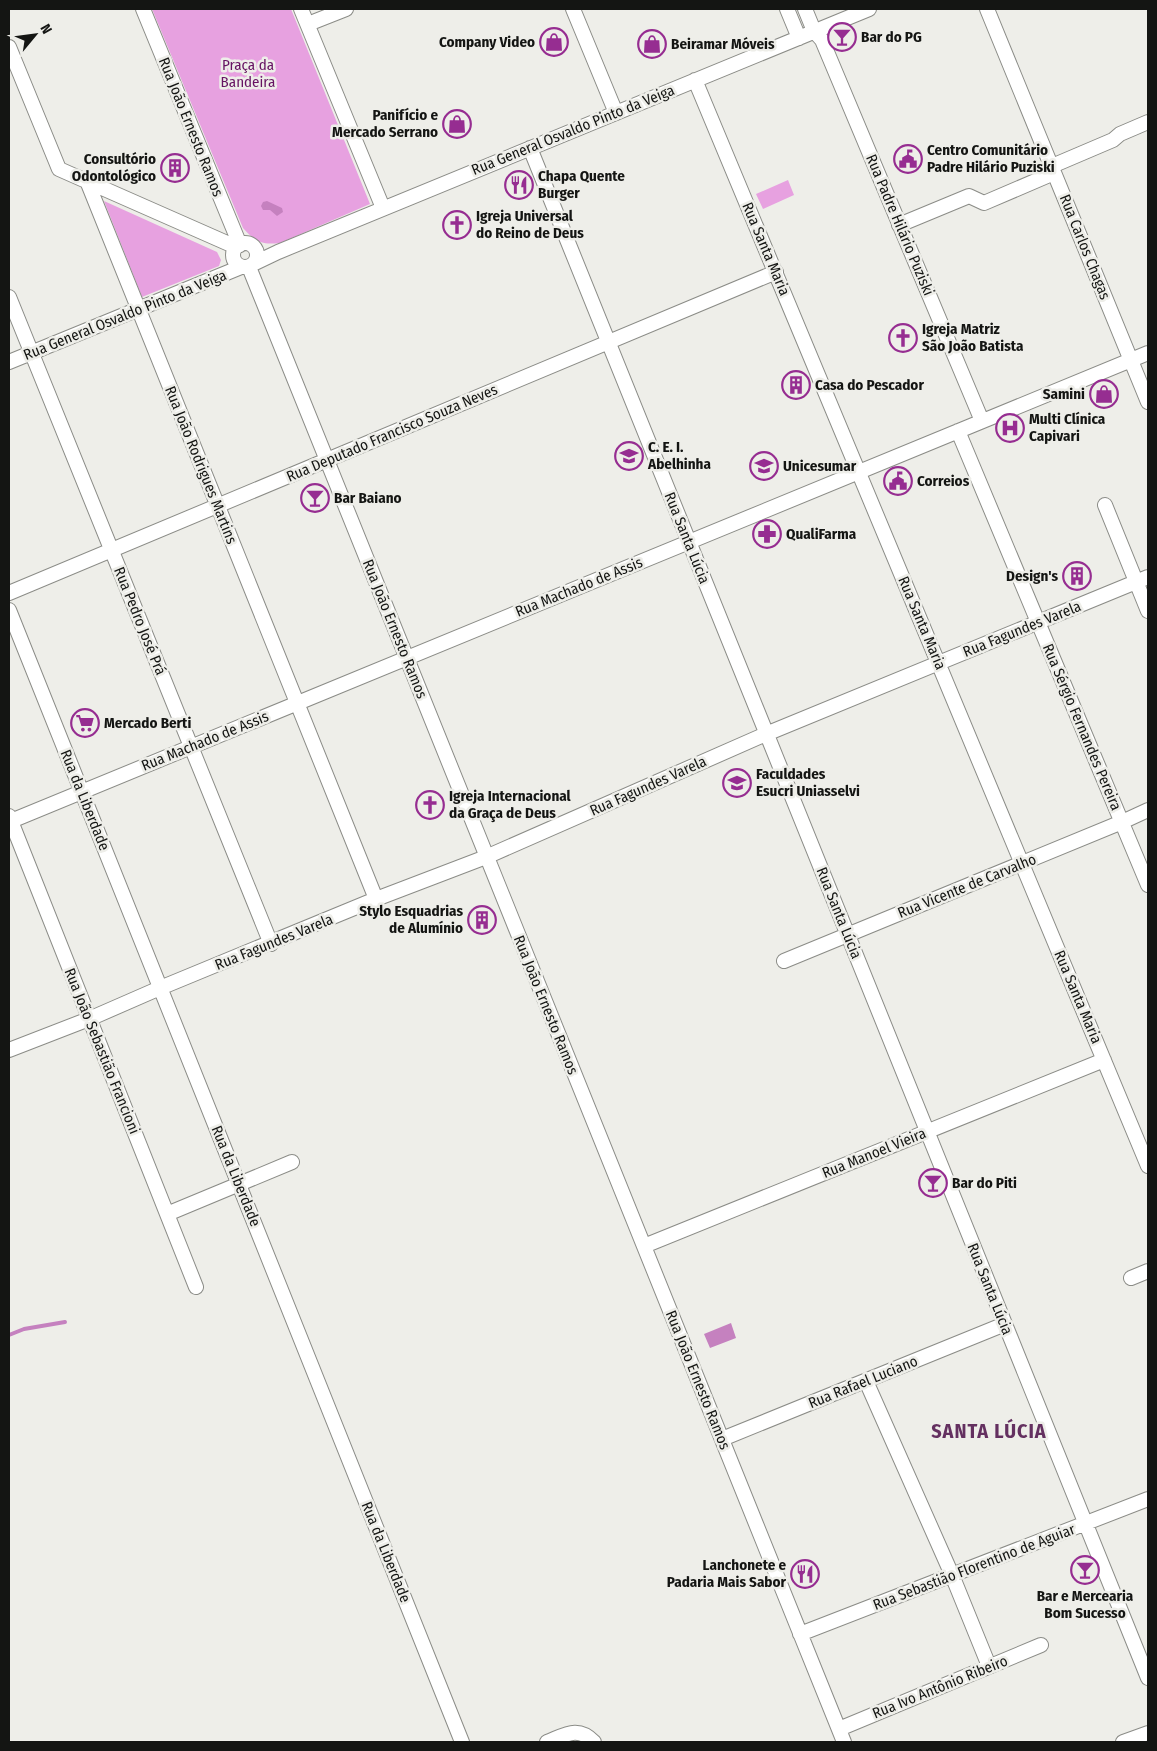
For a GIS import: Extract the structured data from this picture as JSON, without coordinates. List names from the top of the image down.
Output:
{
  "streets": {
    "street": [
      "Rua João Ernesto Ramos",
      "Rua General Osvaldo Pinto da Veiga",
      "Rua Padre Hilário Puziski",
      "Rua Carlos Chagas",
      "Rua Santa Maria",
      "Rua Deputado Francisco Souza Neves",
      "Rua João Rodrigues Martins",
      "Rua Santa Lúcia",
      "Rua Machado de Assis",
      "Rua Pedro José Prá",
      "Rua Fagundes Varela",
      "Rua Sérgio Fernandes Pereira",
      "Rua da Liberdade",
      "Rua Vicente de Carvalho",
      "Rua João Sebastião Francioni",
      "Rua Manoel Vieira",
      "Rua Rafael Luciano",
      "Rua Sebastião Florentino de Aguiar",
      "Rua Ivo Antônio Ribeiro"
    ]
  },
  "crossings": [
    ["Rua João Ernesto Ramos", "Rua General Osvaldo Pinto da Veiga"],
    ["Rua João Ernesto Ramos", "Rua Deputado Francisco Souza Neves"],
    ["Rua João Ernesto Ramos", "Rua Machado de Assis"],
    ["Rua João Ernesto Ramos", "Rua Fagundes Varela"],
    ["Rua João Ernesto Ramos", "Rua Manoel Vieira"],
    ["Rua João Ernesto Ramos", "Rua Rafael Luciano"],
    ["Rua João Ernesto Ramos", "Rua Sebastião Florentino de Aguiar"],
    ["Rua João Ernesto Ramos", "Rua Ivo Antônio Ribeiro"],
    ["Rua General Osvaldo Pinto da Veiga", "Rua Padre Hilário Puziski"],
    ["Rua General Osvaldo Pinto da Veiga", "Rua Santa Maria"],
    ["Rua General Osvaldo Pinto da Veiga", "Rua João Rodrigues Martins"],
    ["Rua General Osvaldo Pinto da Veiga", "Rua Santa Lúcia"],
    ["Rua General Osvaldo Pinto da Veiga", "Rua Pedro José Prá"],
    ["Rua Padre Hilário Puziski", "Rua Machado de Assis"],
    ["Rua Carlos Chagas", "Rua Machado de Assis"],
    ["Rua Santa Maria", "Rua Deputado Francisco Souza Neves"],
    ["Rua Santa Maria", "Rua Machado de Assis"],
    ["Rua Santa Maria", "Rua Fagundes Varela"],
    ["Rua Santa Maria", "Rua Vicente de Carvalho"],
    ["Rua Santa Maria", "Rua Manoel Vieira"],
    ["Rua Deputado Francisco Souza Neves", "Rua João Rodrigues Martins"],
    ["Rua Deputado Francisco Souza Neves", "Rua Santa Lúcia"],
    ["Rua Deputado Francisco Souza Neves", "Rua Pedro José Prá"],
    ["Rua João Rodrigues Martins", "Rua Machado de Assis"],
    ["Rua João Rodrigues Martins", "Rua Fagundes Varela"],
    ["Rua Santa Lúcia", "Rua Machado de Assis"],
    ["Rua Santa Lúcia", "Rua Fagundes Varela"],
    ["Rua Santa Lúcia", "Rua Vicente de Carvalho"],
    ["Rua Santa Lúcia", "Rua Manoel Vieira"],
    ["Rua Santa Lúcia", "Rua Rafael Luciano"],
    ["Rua Santa Lúcia", "Rua Sebastião Florentino de Aguiar"],
    ["Rua Machado de Assis", "Rua Pedro José Prá"],
    ["Rua Machado de Assis", "Rua Sérgio Fernandes Pereira"],
    ["Rua Machado de Assis", "Rua da Liberdade"],
    ["Rua Machado de Assis", "Rua João Sebastião Francioni"],
    ["Rua Pedro José Prá", "Rua Fagundes Varela"],
    ["Rua Fagundes Varela", "Rua Sérgio Fernandes Pereira"],
    ["Rua Fagundes Varela", "Rua da Liberdade"],
    ["Rua Fagundes Varela", "Rua João Sebastião Francioni"],
    ["Rua Sérgio Fernandes Pereira", "Rua Vicente de Carvalho"]
  ],
  "districts": ["SANTA LÚCIA"],
  "parks": ["Praça da Bandeira"],
  "places": {
    "bar": [
      "Bar do PG",
      "Bar Baiano",
      "Bar do Piti",
      "Bar e Mercearia Bom Sucesso"
    ],
    "shop": [
      "Company Video",
      "Beiramar Móveis",
      "Panifício e Mercado Serrano",
      "Samini"
    ],
    "public building": ["Centro Comunitário Padre Hilário Puziski", "Correios"],
    "building": [
      "Consultório Odontológico",
      "Casa do Pescador",
      "Design's",
      "Stylo Esquadrias de Alumínio"
    ],
    "restaurant": ["Chapa Quente Burger", "Lanchonete e Padaria Mais Sabor"],
    "church": ["Igreja Universal do Reino de Deus", "Igreja Matriz São João Batista", "Igreja Internacional da Graça de Deus"],
    "hospital": ["Multi Clínica Capivari"],
    "school or university": ["C. E. I. Abelhinha", "Unicesumar", "Faculdades Esucri Uniasselvi"],
    "pharmacy": ["QualiFarma"],
    "supermarket": ["Mercado Berti"]
  },
  "north": "top right"
}
